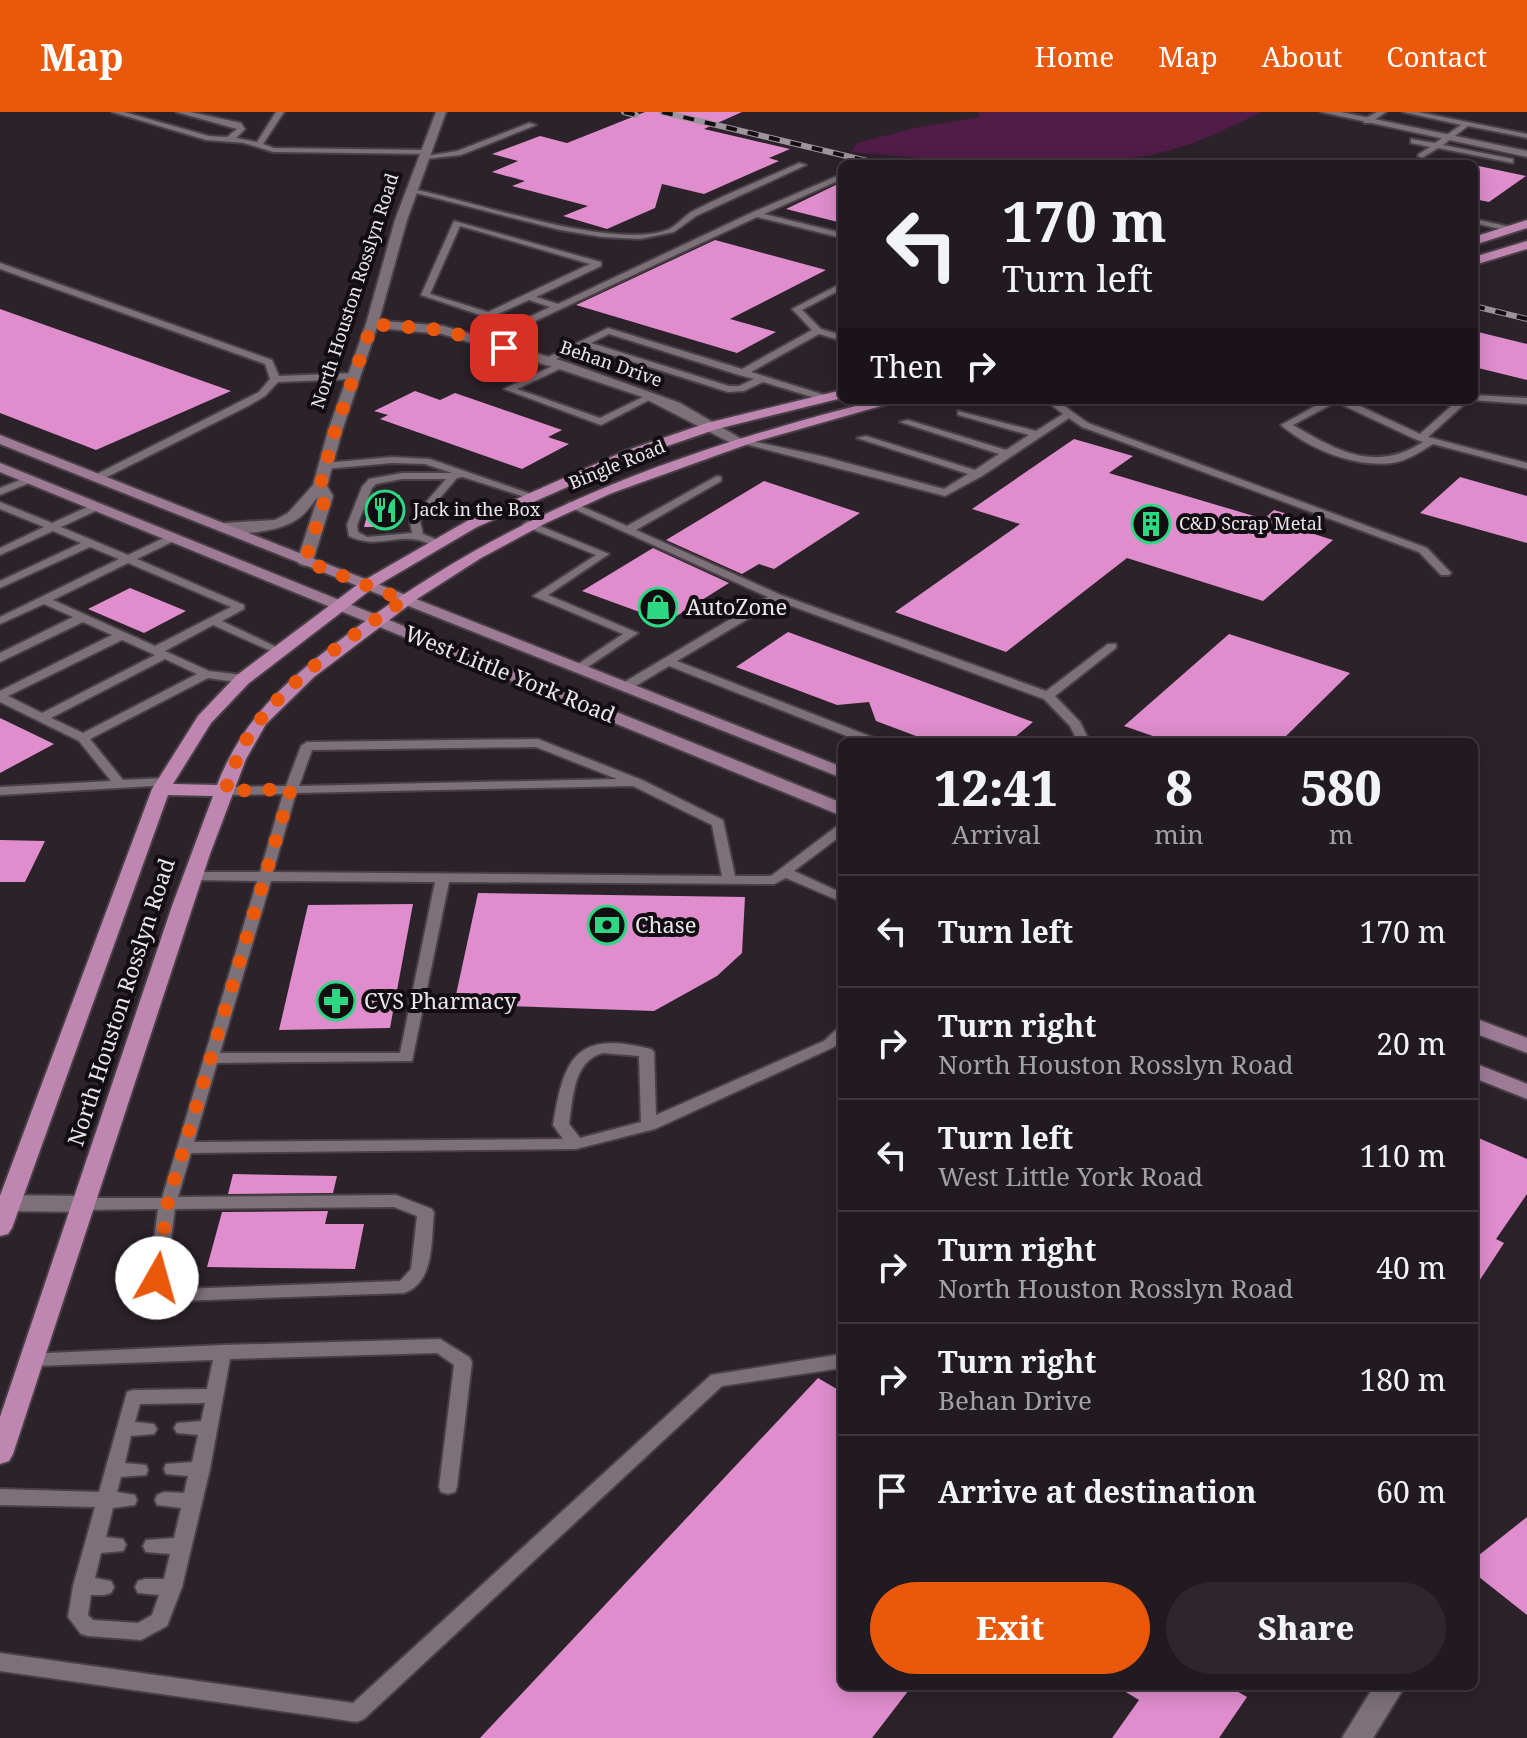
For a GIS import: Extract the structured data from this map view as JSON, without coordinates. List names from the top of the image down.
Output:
{
  "streets": {
    "main road": ["North Houston Rosslyn Road", "Bingle Road", "West Little York Road"],
    "street": ["Behan Drive"]
  },
  "crossings": [
    ["North Houston Rosslyn Road", "Behan Drive"],
    ["North Houston Rosslyn Road", "Bingle Road"],
    ["North Houston Rosslyn Road", "West Little York Road"],
    ["Behan Drive", "Bingle Road"],
    ["Bingle Road", "West Little York Road"]
  ],
  "places": {
    "restaurant": ["Jack in the Box"],
    "building": ["C&D Scrap Metal"],
    "shop": ["AutoZone"],
    "bank": ["Chase"],
    "pharmacy": ["CVS Pharmacy"]
  },
  "page": {
    "header": "Map",
    "nav": [
      "Home",
      "Map",
      "About",
      "Contact"
    ],
    "turn": ["170 m", "Turn left"],
    "then": "Then",
    "eta": [
      "12:41",
      "Arrival",
      "8",
      "min",
      "580",
      "m"
    ],
    "list": [
      {
        "name": "Turn left",
        "value": "170 m"
      },
      {
        "name": "Turn right",
        "note": "North Houston Rosslyn Road",
        "value": "20 m"
      },
      {
        "name": "Turn left",
        "note": "West Little York Road",
        "value": "110 m"
      },
      {
        "name": "Turn right",
        "note": "North Houston Rosslyn Road",
        "value": "40 m"
      },
      {
        "name": "Turn right",
        "note": "Behan Drive",
        "value": "180 m"
      },
      {
        "name": "Arrive at destination",
        "value": "60 m"
      }
    ],
    "buttons": ["Exit", "Share"]
  }
}
